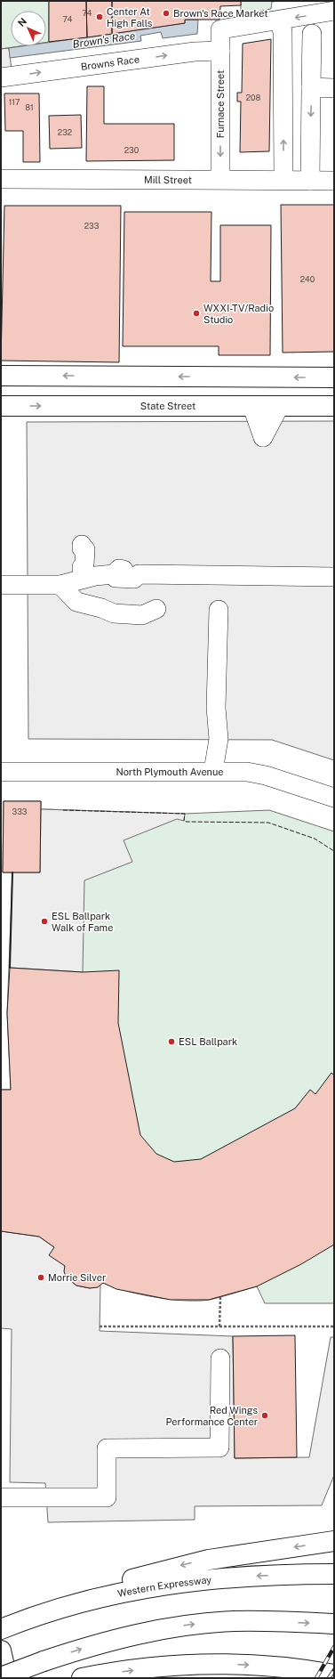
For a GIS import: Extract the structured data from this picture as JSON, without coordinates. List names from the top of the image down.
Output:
{
  "streets": {
    "main road": ["State Street", "Western Expressway"],
    "street": [
      "Browns Race",
      "Furnace Street",
      "Mill Street",
      "North Plymouth Avenue"
    ]
  },
  "crossings": [
    ["Browns Race", "Furnace Street"],
    ["Furnace Street", "Mill Street"]
  ],
  "one_way": ["Browns Race"],
  "water": ["Brown's Race"],
  "places": [
    "Brown's Race Market",
    "Center At High Falls",
    "WXXI-TV/Radio Studio",
    "ESL Ballpark Walk of Fame",
    "ESL Ballpark",
    "Morrie Silver",
    "Red Wings Performance Center"
  ],
  "house_numbers": [
    "74",
    "74",
    "208",
    "117",
    "81",
    "232",
    "230",
    "233",
    "240",
    "333"
  ],
  "north": "top left"
}
